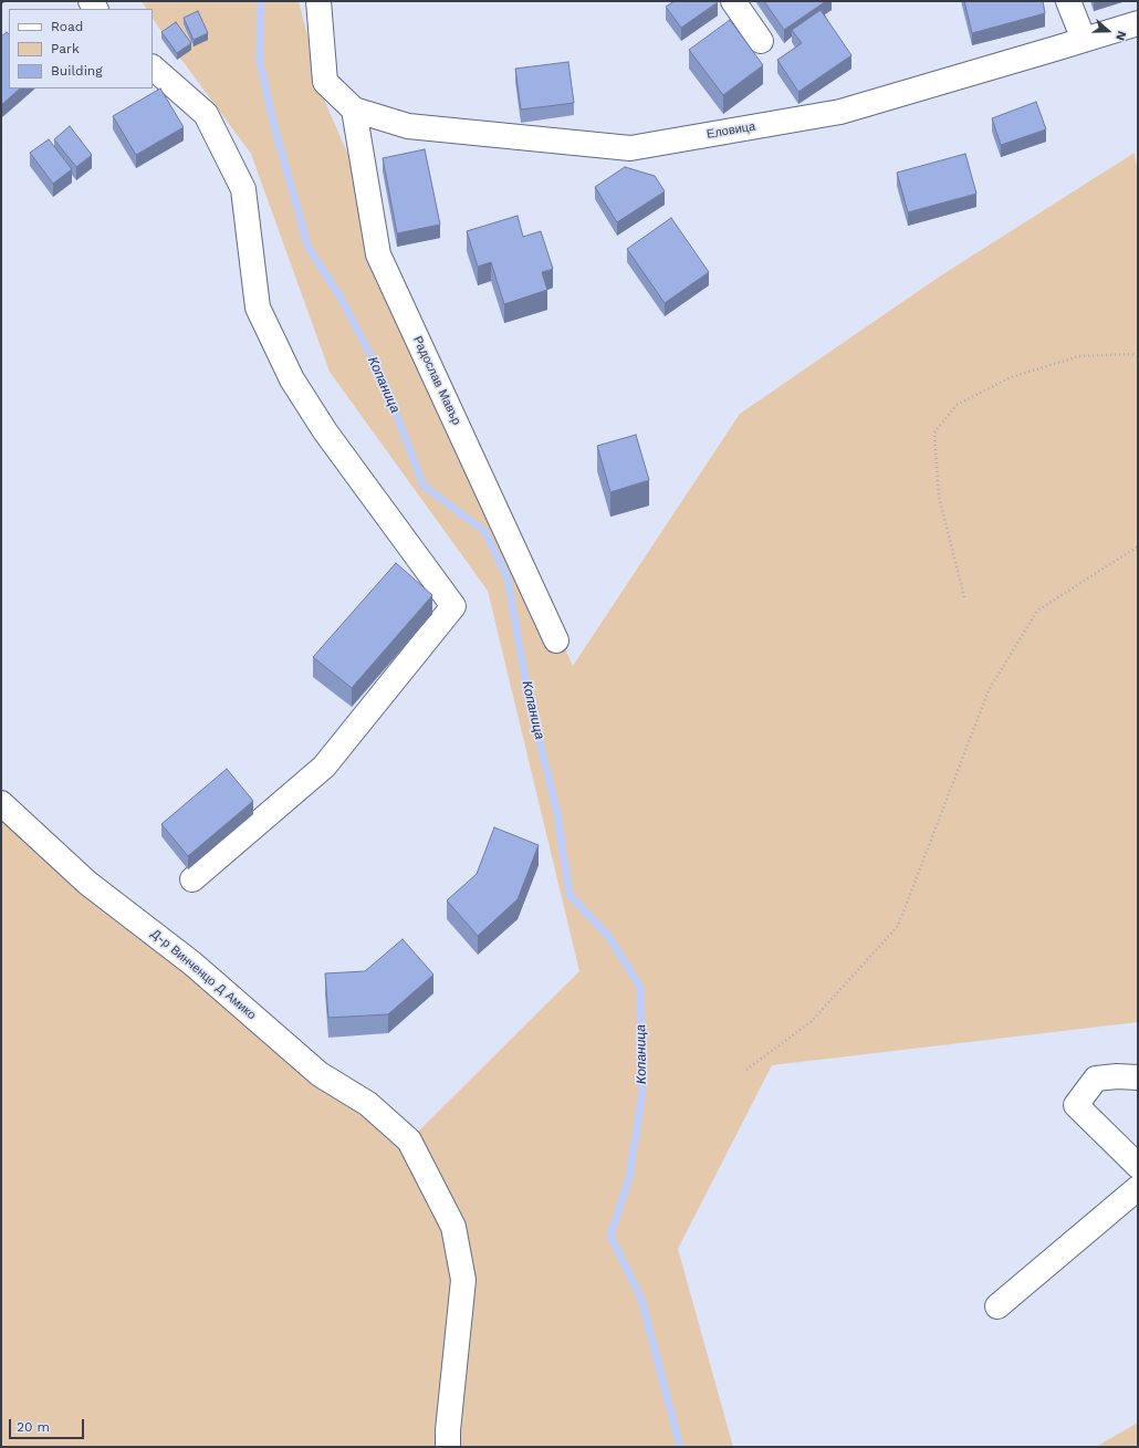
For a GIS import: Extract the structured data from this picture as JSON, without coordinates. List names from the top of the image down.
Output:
{
  "streets": {
    "street": ["Еловица", "Радослав Мавър", "Д-р Винченцо Д Амико"]
  },
  "crossings": [
    ["Еловица", "Радослав Мавър"]
  ],
  "water": ["Копаница"],
  "legend": ["Road", "Park", "Building"],
  "scale_bar": "20 m",
  "north": "right"
}
